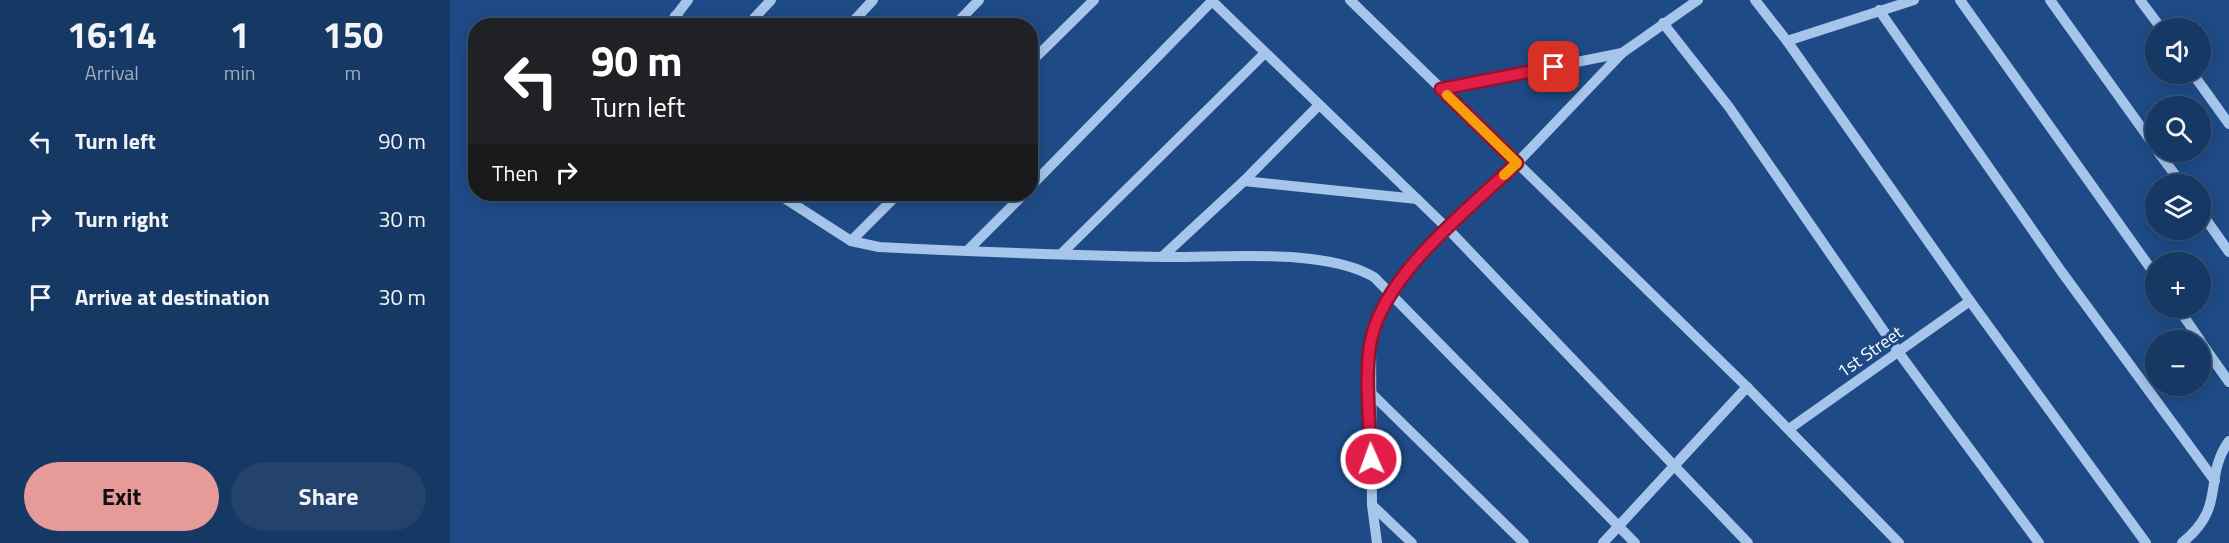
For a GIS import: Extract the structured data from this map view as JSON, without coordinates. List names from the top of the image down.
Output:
{
  "streets": {
    "street": ["1st Street"]
  },
  "page": {
    "eta": [
      "16:14",
      "Arrival",
      "1",
      "min",
      "150",
      "m"
    ],
    "map_buttons": ["+", "−"],
    "turn": ["90 m", "Turn left"],
    "list": [
      {
        "name": "Turn left",
        "value": "90 m"
      },
      {
        "name": "Turn right",
        "value": "30 m"
      },
      {
        "name": "Arrive at destination",
        "value": "30 m"
      }
    ],
    "then": "Then",
    "buttons": ["Exit", "Share"]
  }
}
